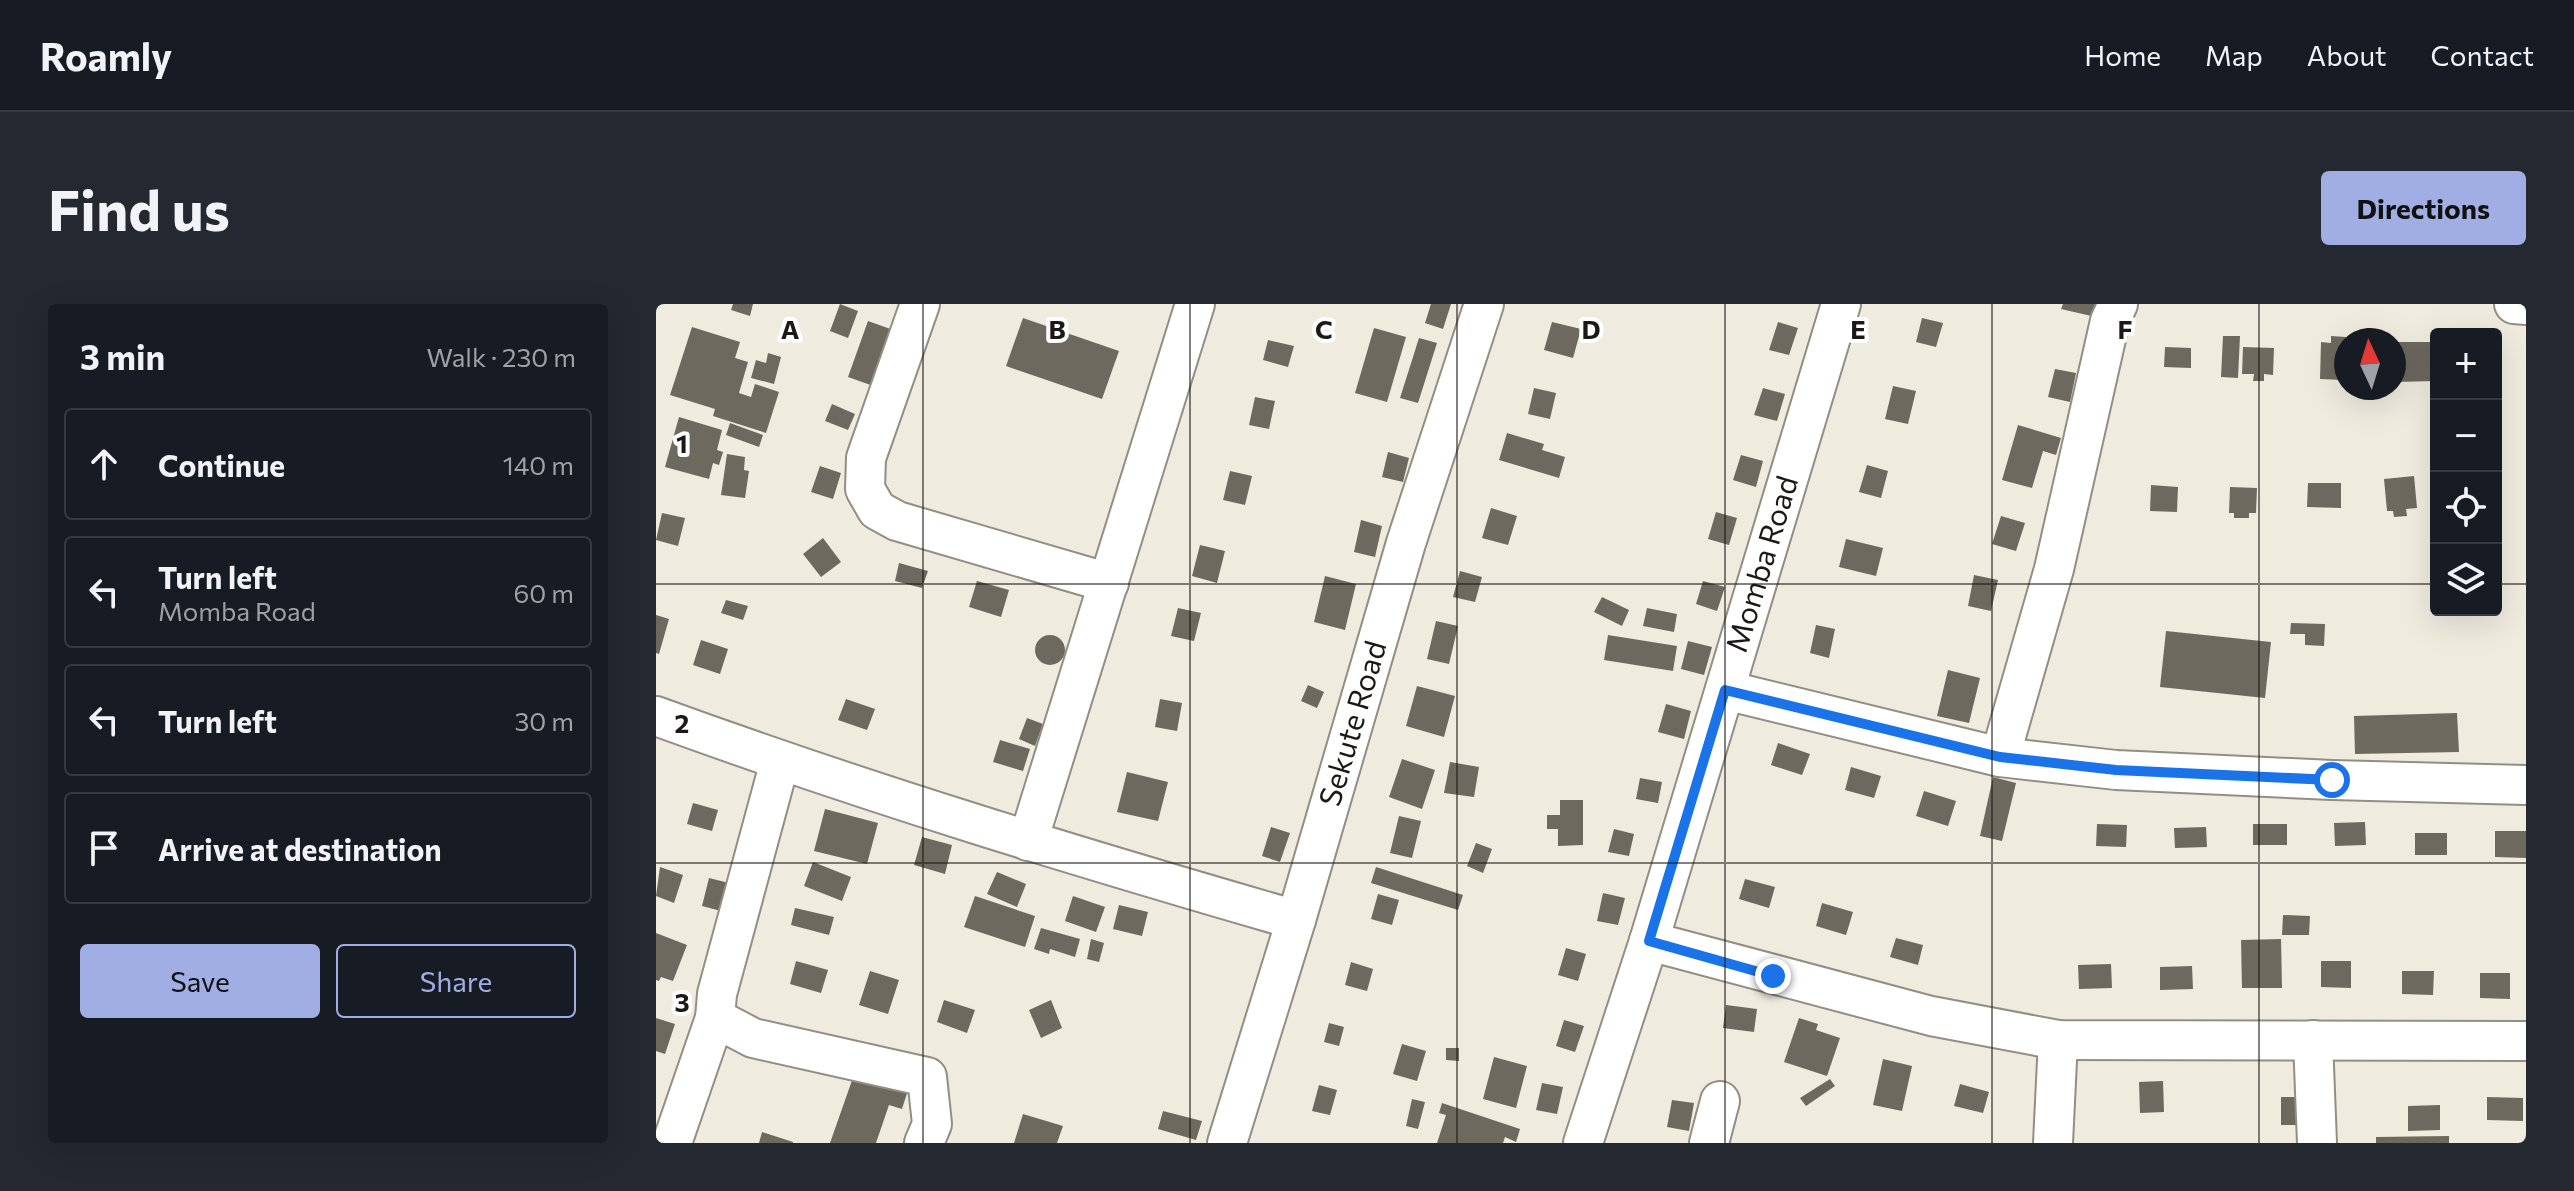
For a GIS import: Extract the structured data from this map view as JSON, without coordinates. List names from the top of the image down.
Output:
{
  "streets": {
    "street": ["Momba Road", "Sekute Road"]
  },
  "north": "top",
  "page": {
    "header": "Roamly",
    "nav": [
      "Home",
      "Map",
      "About",
      "Contact"
    ],
    "buttons": [
      "Directions",
      ["Save", "Share"]
    ],
    "title": "Find us",
    "heading": ["3 min", "Walk · 230 m"],
    "map_buttons": ["+", "−"],
    "list": [
      ["Continue", "140 m"],
      ["Turn left", "Momba Road", "60 m"],
      ["Turn left", "30 m"],
      "Arrive at destination"
    ]
  },
  "grid": {
    "columns": [
      "A",
      "B",
      "C",
      "D",
      "E",
      "F"
    ],
    "rows": ["1", "2", "3"]
  }
}
